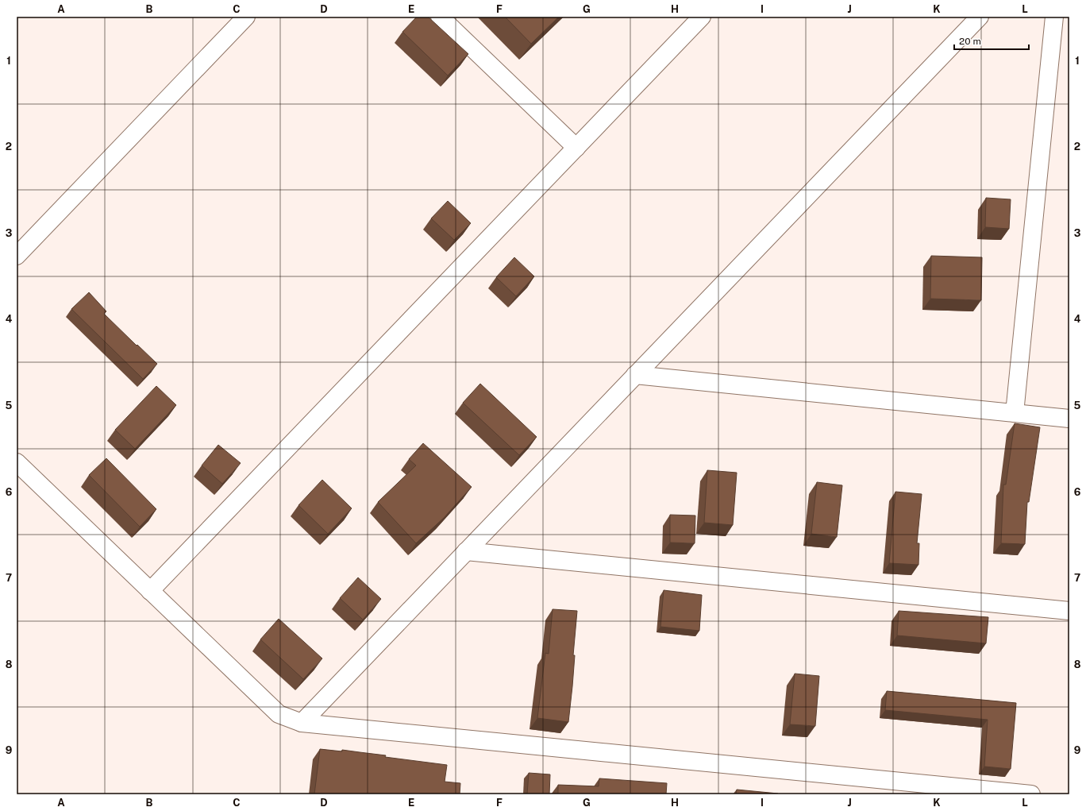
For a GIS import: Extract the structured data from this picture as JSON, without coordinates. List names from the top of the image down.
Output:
{
  "scale_bar": "20 m",
  "grid": {
    "columns": [
      "A",
      "B",
      "C",
      "D",
      "E",
      "F",
      "G",
      "H",
      "I",
      "J",
      "K",
      "L"
    ],
    "rows": [
      "1",
      "2",
      "3",
      "4",
      "5",
      "6",
      "7",
      "8",
      "9"
    ]
  }
}
